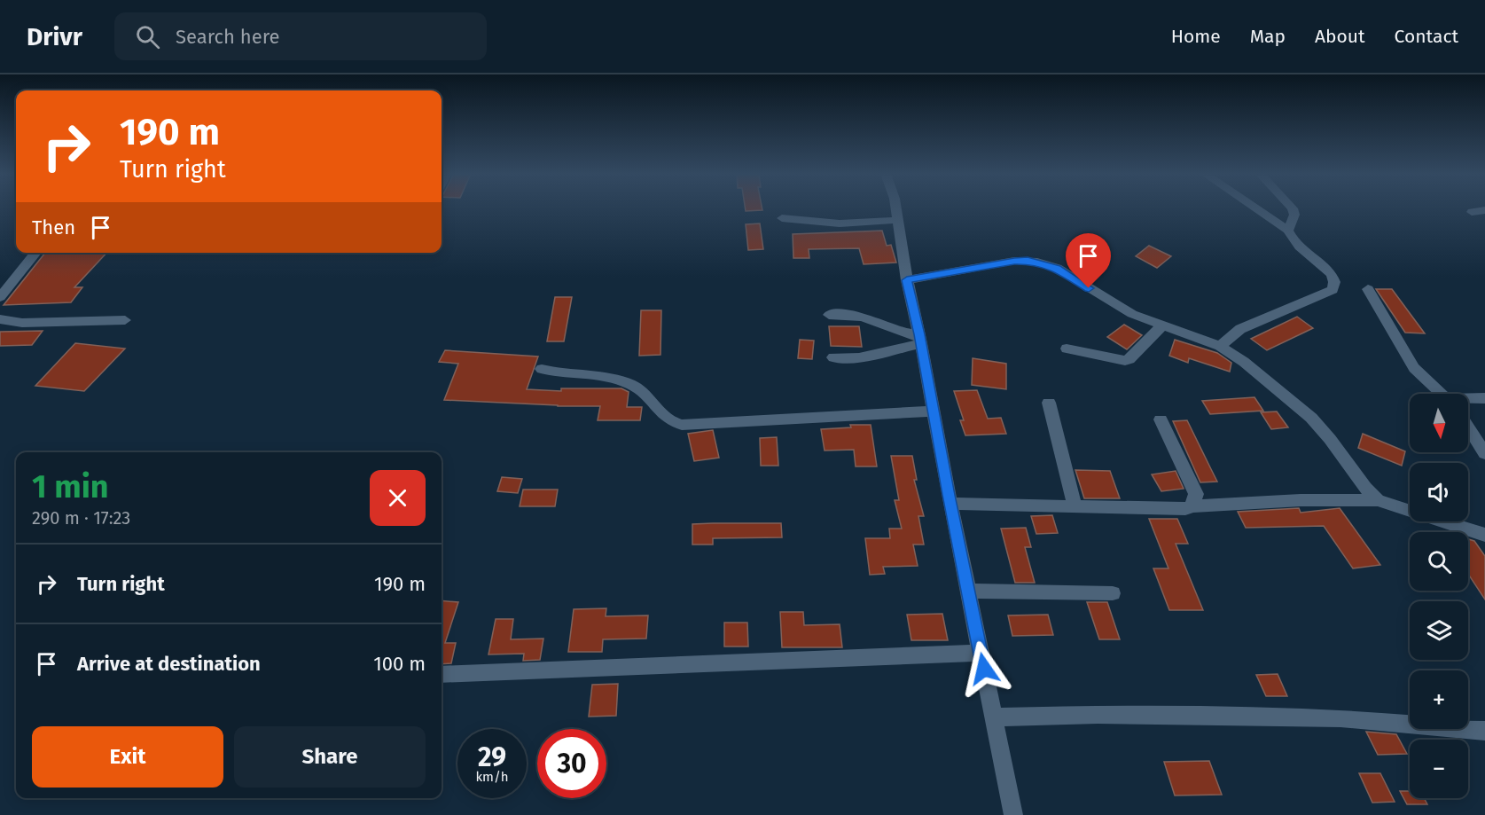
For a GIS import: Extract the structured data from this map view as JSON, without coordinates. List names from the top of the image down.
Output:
{
  "north": "bottom",
  "page": {
    "header": "Drivr",
    "search": "Search here",
    "nav": [
      "Home",
      "Map",
      "About",
      "Contact"
    ],
    "turn": ["190 m", "Turn right"],
    "then": "Then",
    "map_buttons": ["+", "−"],
    "heading": ["1 min", "290 m · 17:23"],
    "list": [
      {
        "name": "Turn right",
        "value": "190 m"
      },
      {
        "name": "Arrive at destination",
        "value": "100 m"
      }
    ],
    "buttons": ["Exit", "Share"],
    "speed": "29 km/h",
    "limit": "30"
  }
}
